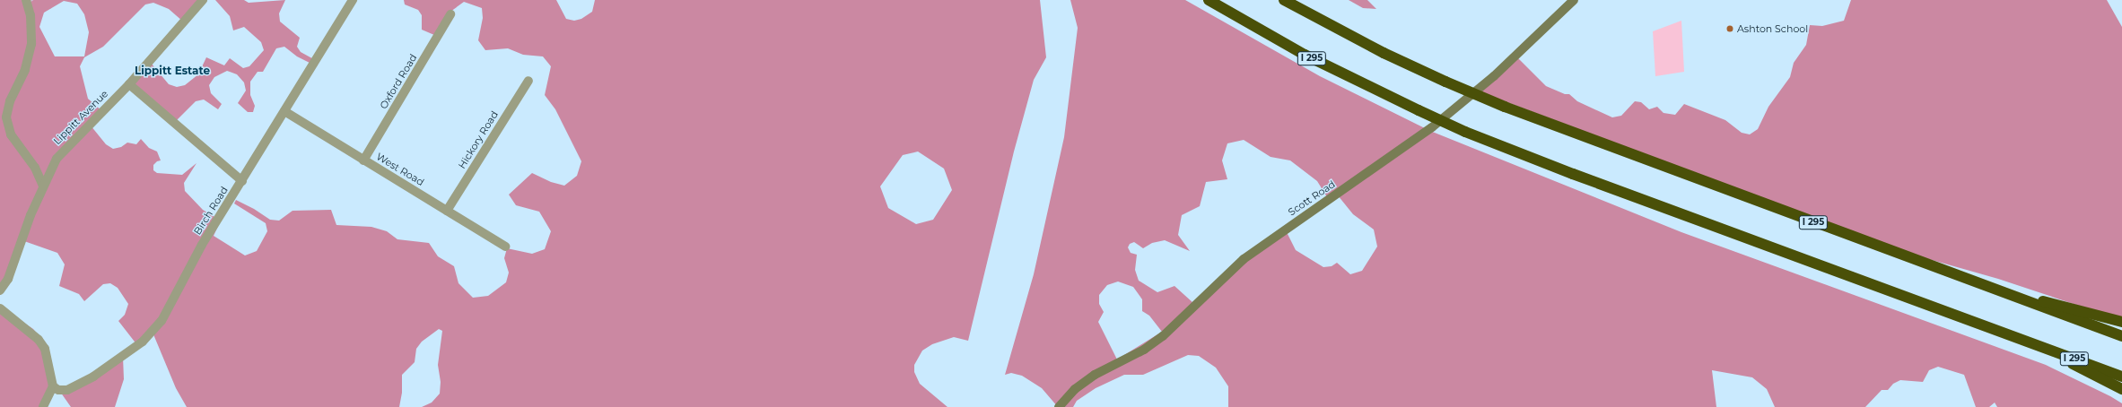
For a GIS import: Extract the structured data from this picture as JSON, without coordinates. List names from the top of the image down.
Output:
{
  "streets": {
    "highway": ["I 295"],
    "street": [
      "Oxford Road",
      "Lippitt Avenue",
      "Hickory Road",
      "West Road",
      "Scott Road",
      "Birch Road"
    ]
  },
  "crossings": [
    ["Oxford Road", "West Road"],
    ["Hickory Road", "West Road"],
    ["West Road", "Birch Road"]
  ],
  "districts": ["Lippitt Estate"],
  "places": ["Ashton School"]
}
